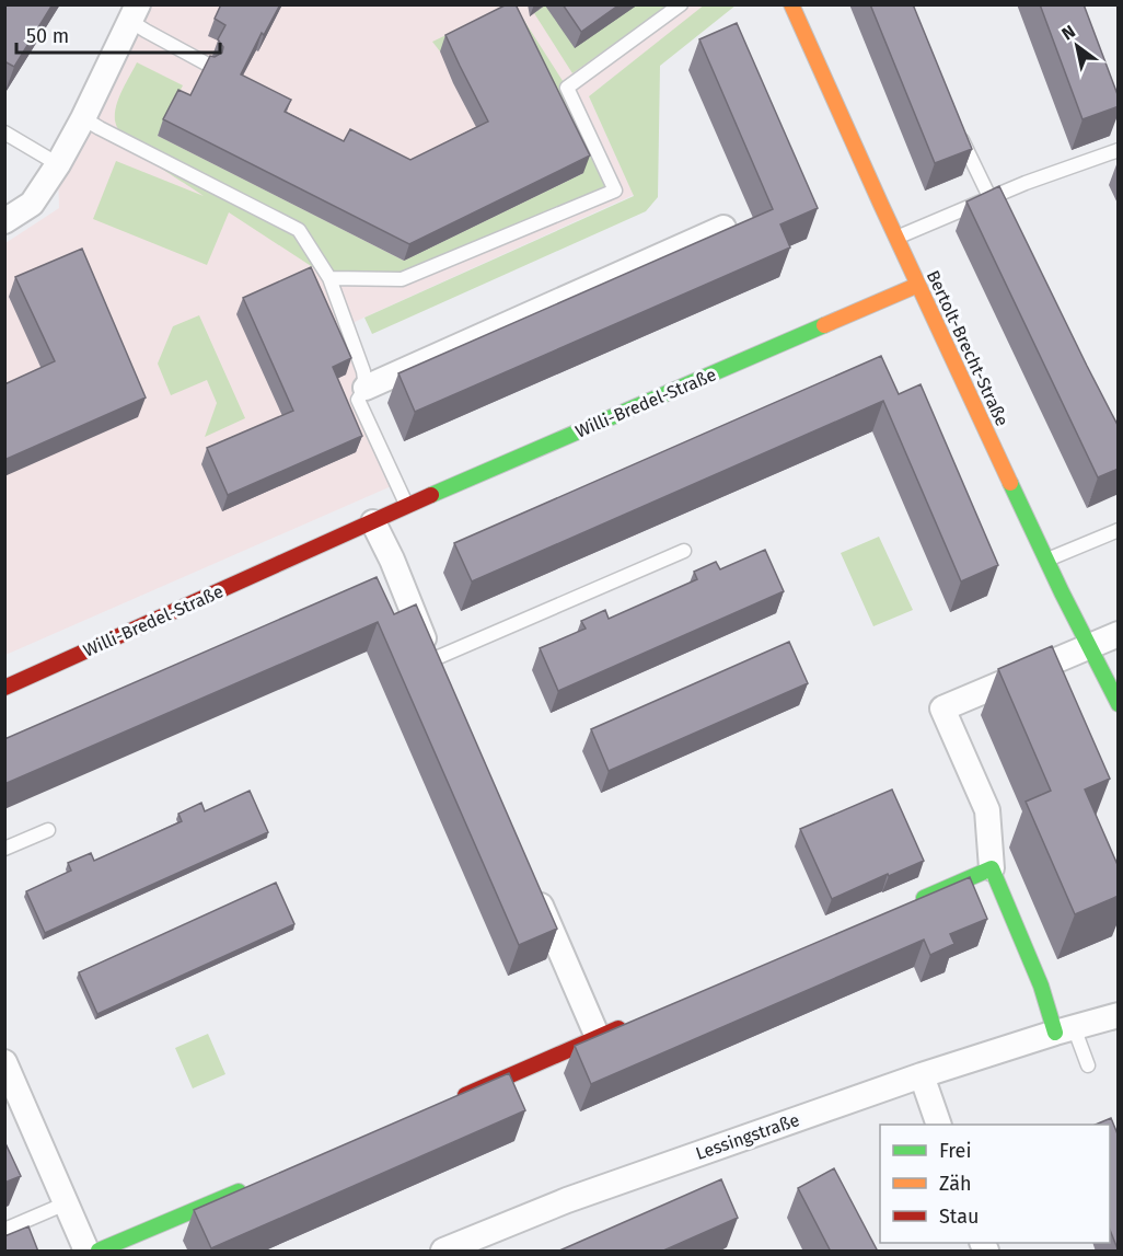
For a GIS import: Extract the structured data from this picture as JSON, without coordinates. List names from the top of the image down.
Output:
{
  "streets": {
    "street": ["Bertolt-Brecht-Straße", "Willi-Bredel-Straße", "Lessingstraße"]
  },
  "crossings": [
    ["Bertolt-Brecht-Straße", "Willi-Bredel-Straße"]
  ],
  "legend": ["Frei", "Zäh", "Stau"],
  "scale_bar": "50 m",
  "north": "top left"
}
